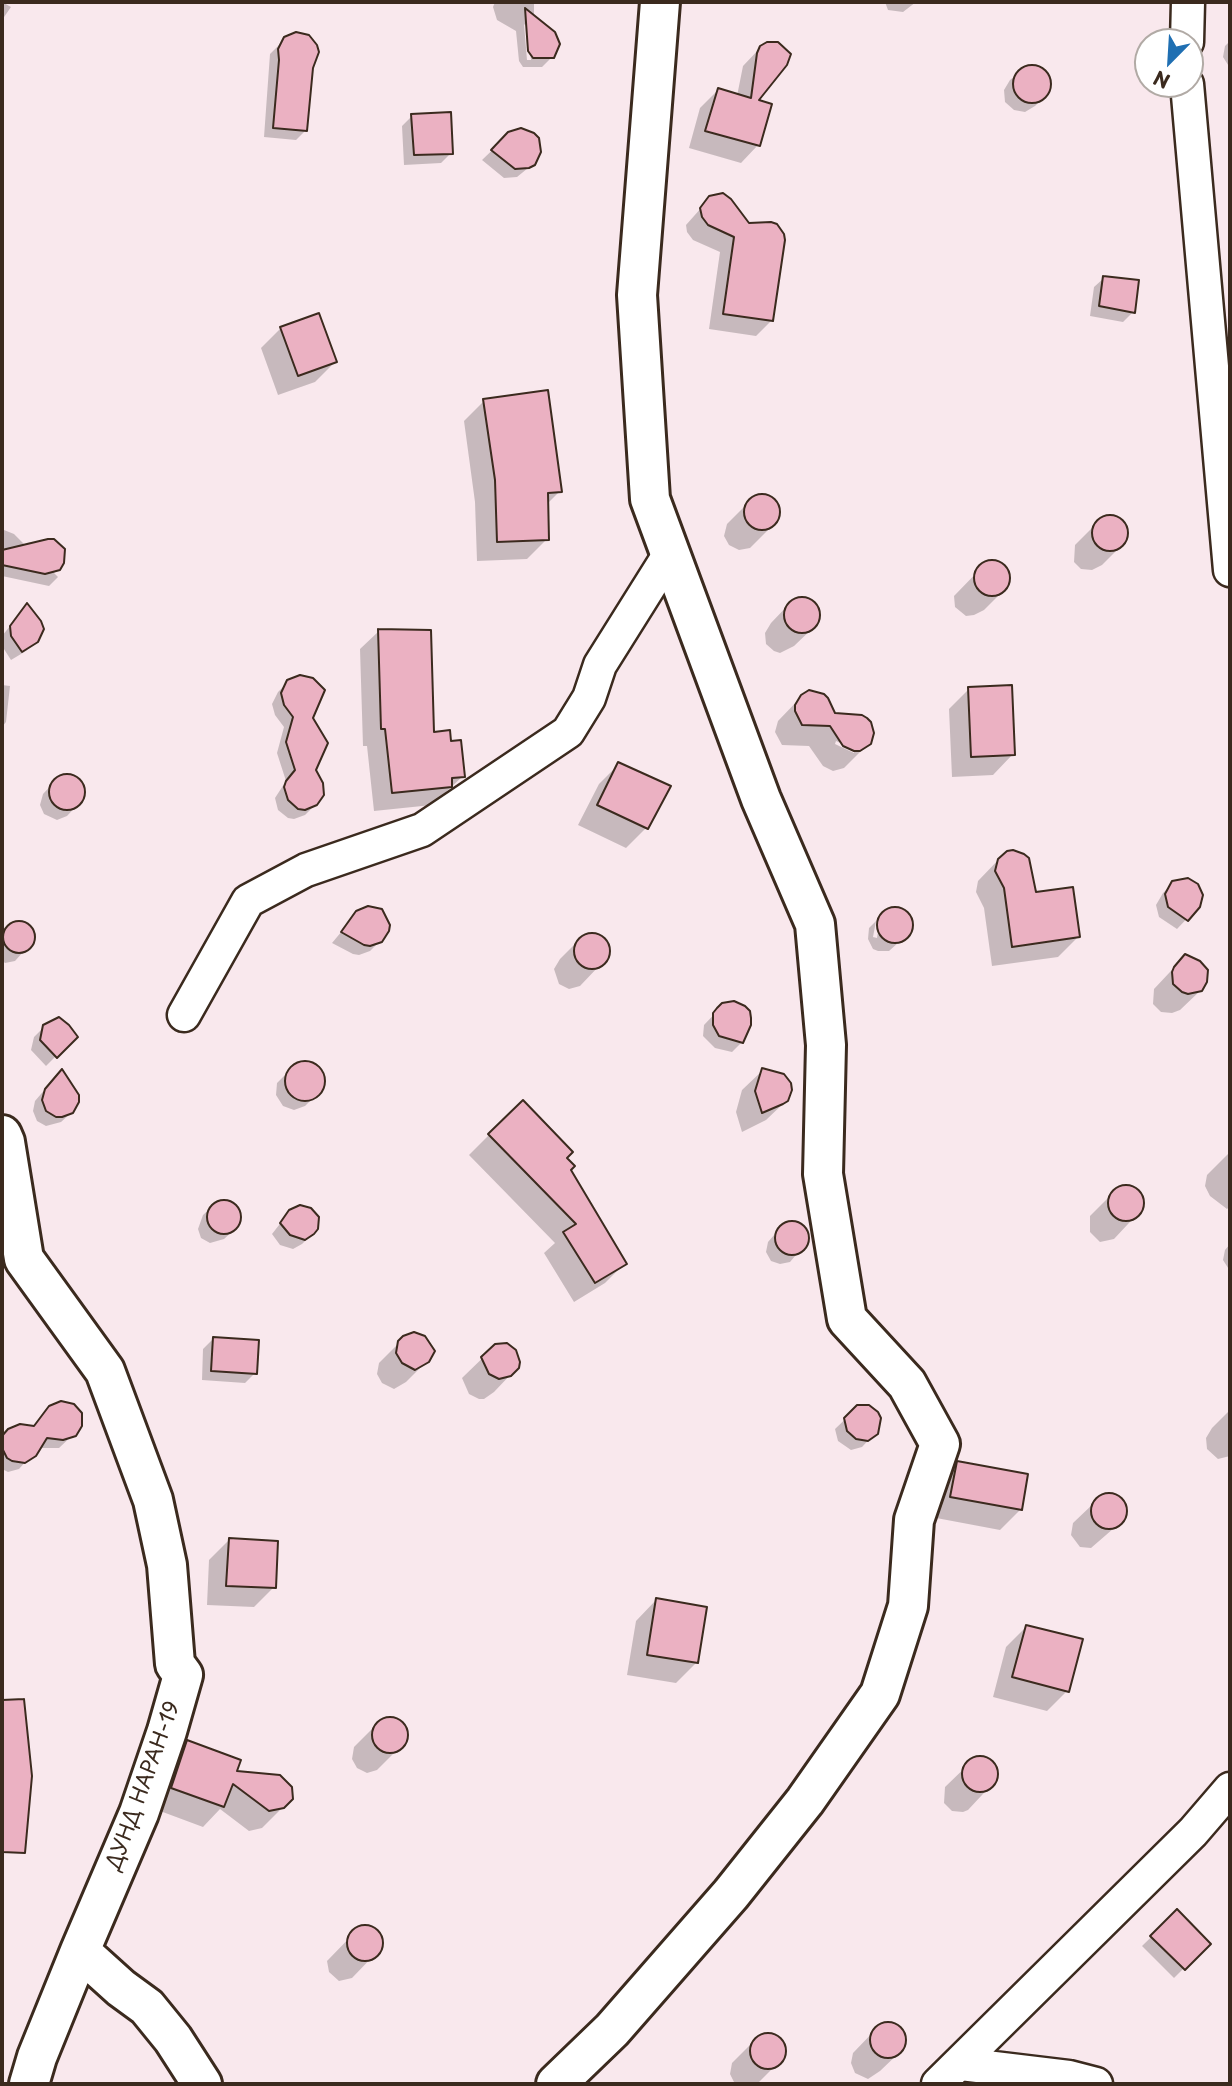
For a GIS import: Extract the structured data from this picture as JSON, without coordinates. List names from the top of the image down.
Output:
{
  "streets": {
    "street": ["ДУНД НАРАН-19"]
  },
  "north": "bottom left"
}
